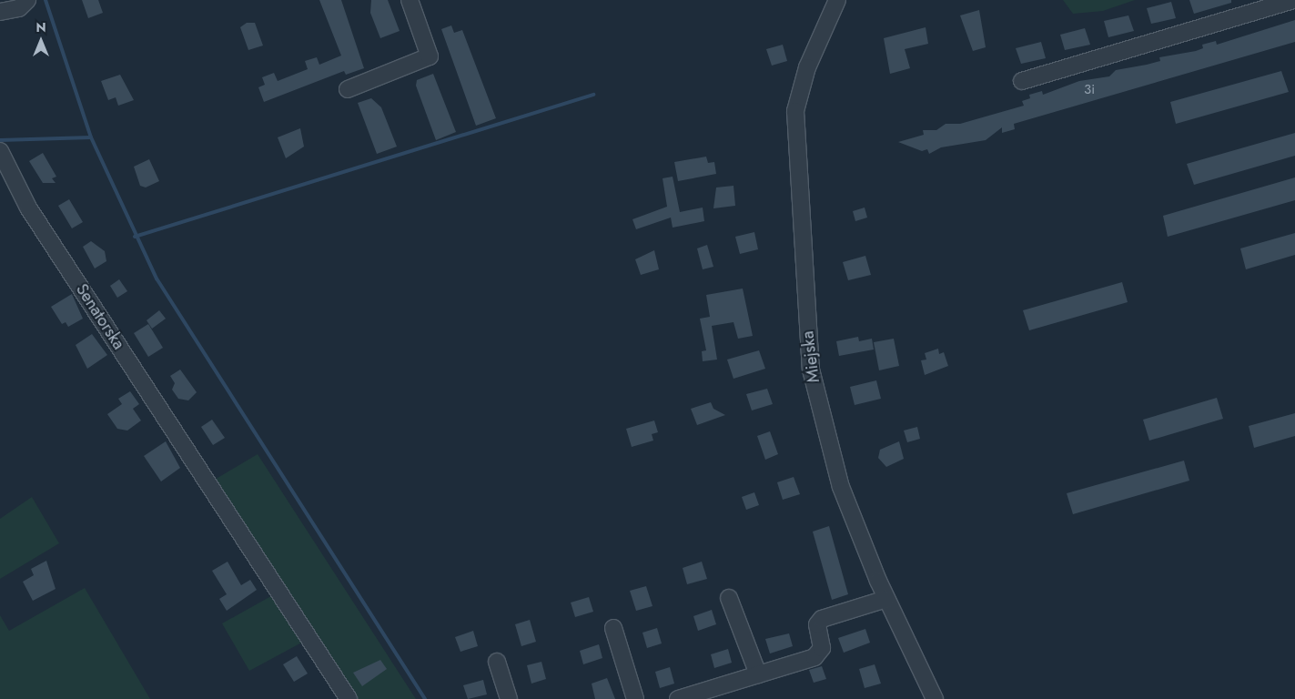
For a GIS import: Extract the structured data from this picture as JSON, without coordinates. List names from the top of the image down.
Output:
{
  "streets": {
    "street": ["Senatorska", "Miejska"]
  },
  "house_numbers": ["3i"],
  "north": "top"
}
